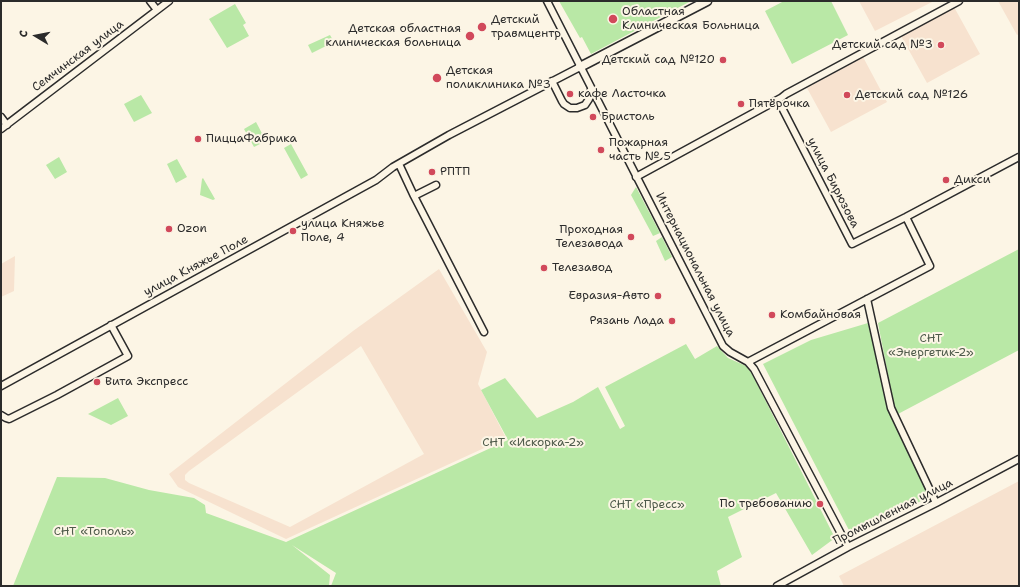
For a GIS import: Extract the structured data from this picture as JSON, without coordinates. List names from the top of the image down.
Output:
{
  "streets": {
    "street": [
      "Семчинская улица",
      "улица Бирюзова",
      "Интернациональная улица",
      "улица Княжье Поле",
      "Промышленная улица"
    ]
  },
  "crossings": [
    ["Интернациональная улица", "Промышленная улица"]
  ],
  "parks": [
    "СНТ «Энергетик-2»",
    "СНТ «Искорка-2»",
    "СНТ «Пресс»",
    "СНТ «Тополь»"
  ],
  "places": [
    "Областная Клиническая Больница",
    "Детский травмцентр",
    "Детская областная клиническая больница",
    "Детский сад №3",
    "Детский сад №120",
    "Детская поликлиника №3",
    "кафе Ласточка",
    "Детский сад №126",
    "Пятёрочка",
    "Бристоль",
    "ПиццаФабрика",
    "Пожарная часть № 5",
    "РПТП",
    "Дикси",
    "Ozon",
    "улица Княжье Поле, 4",
    "Проходная Телезавода",
    "Телезавод",
    "Евразия-Авто",
    "Комбайновая",
    "Рязань Лада",
    "Вита Экспресс",
    "По требованию"
  ],
  "north": "left"
}
